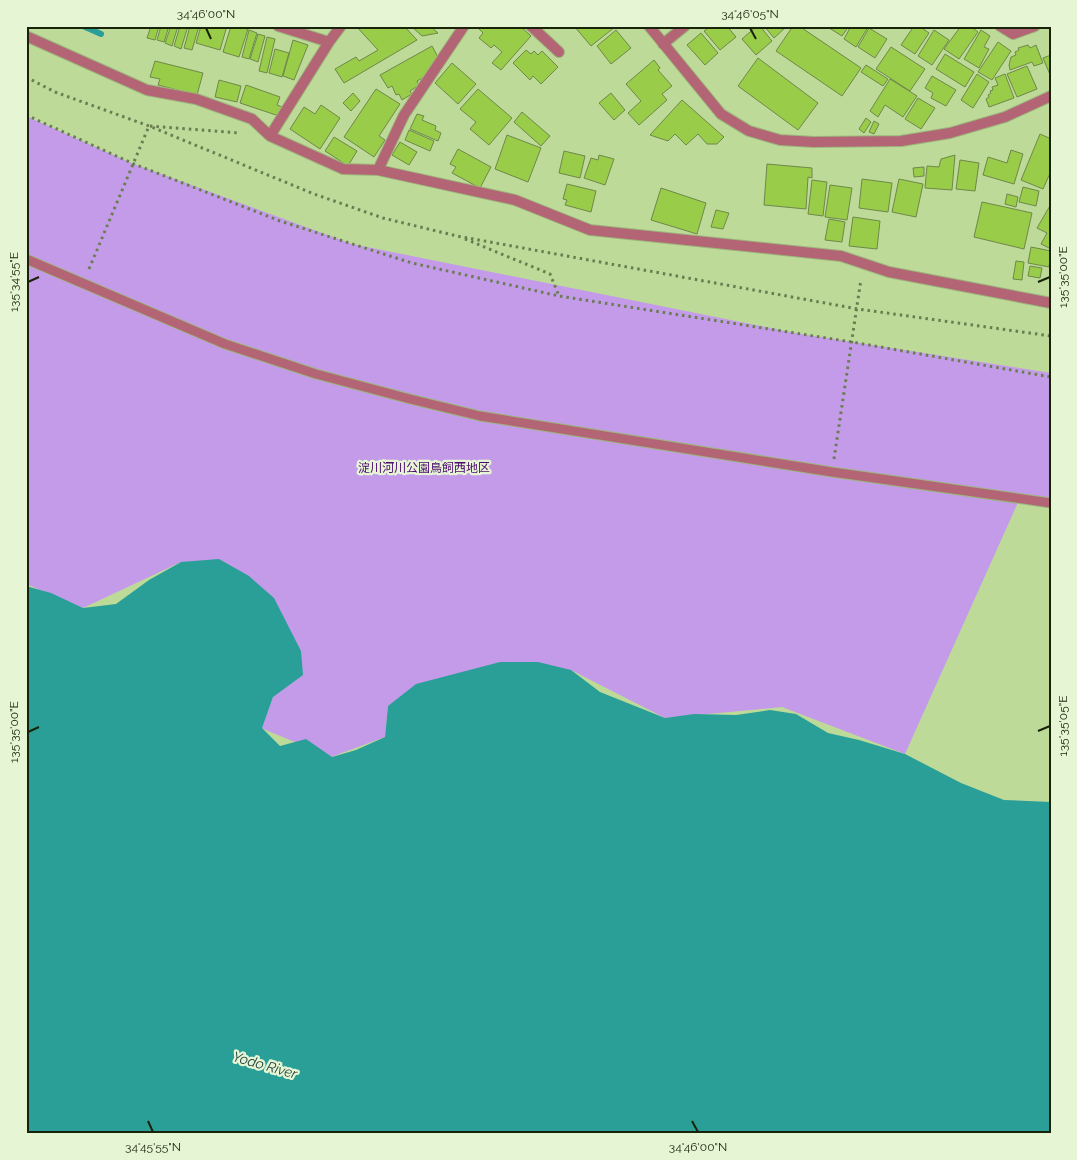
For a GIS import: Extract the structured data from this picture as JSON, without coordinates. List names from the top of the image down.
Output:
{
  "water": ["Yodo River"],
  "parks": ["淀川河川公園鳥飼西地区"],
  "coordinates": [
    "34°46'00\"N",
    "34°46'05\"N",
    "135°35'00\"E",
    "135°34'55\"E",
    "135°35'05\"E",
    "34°45'55\"N"
  ]
}
